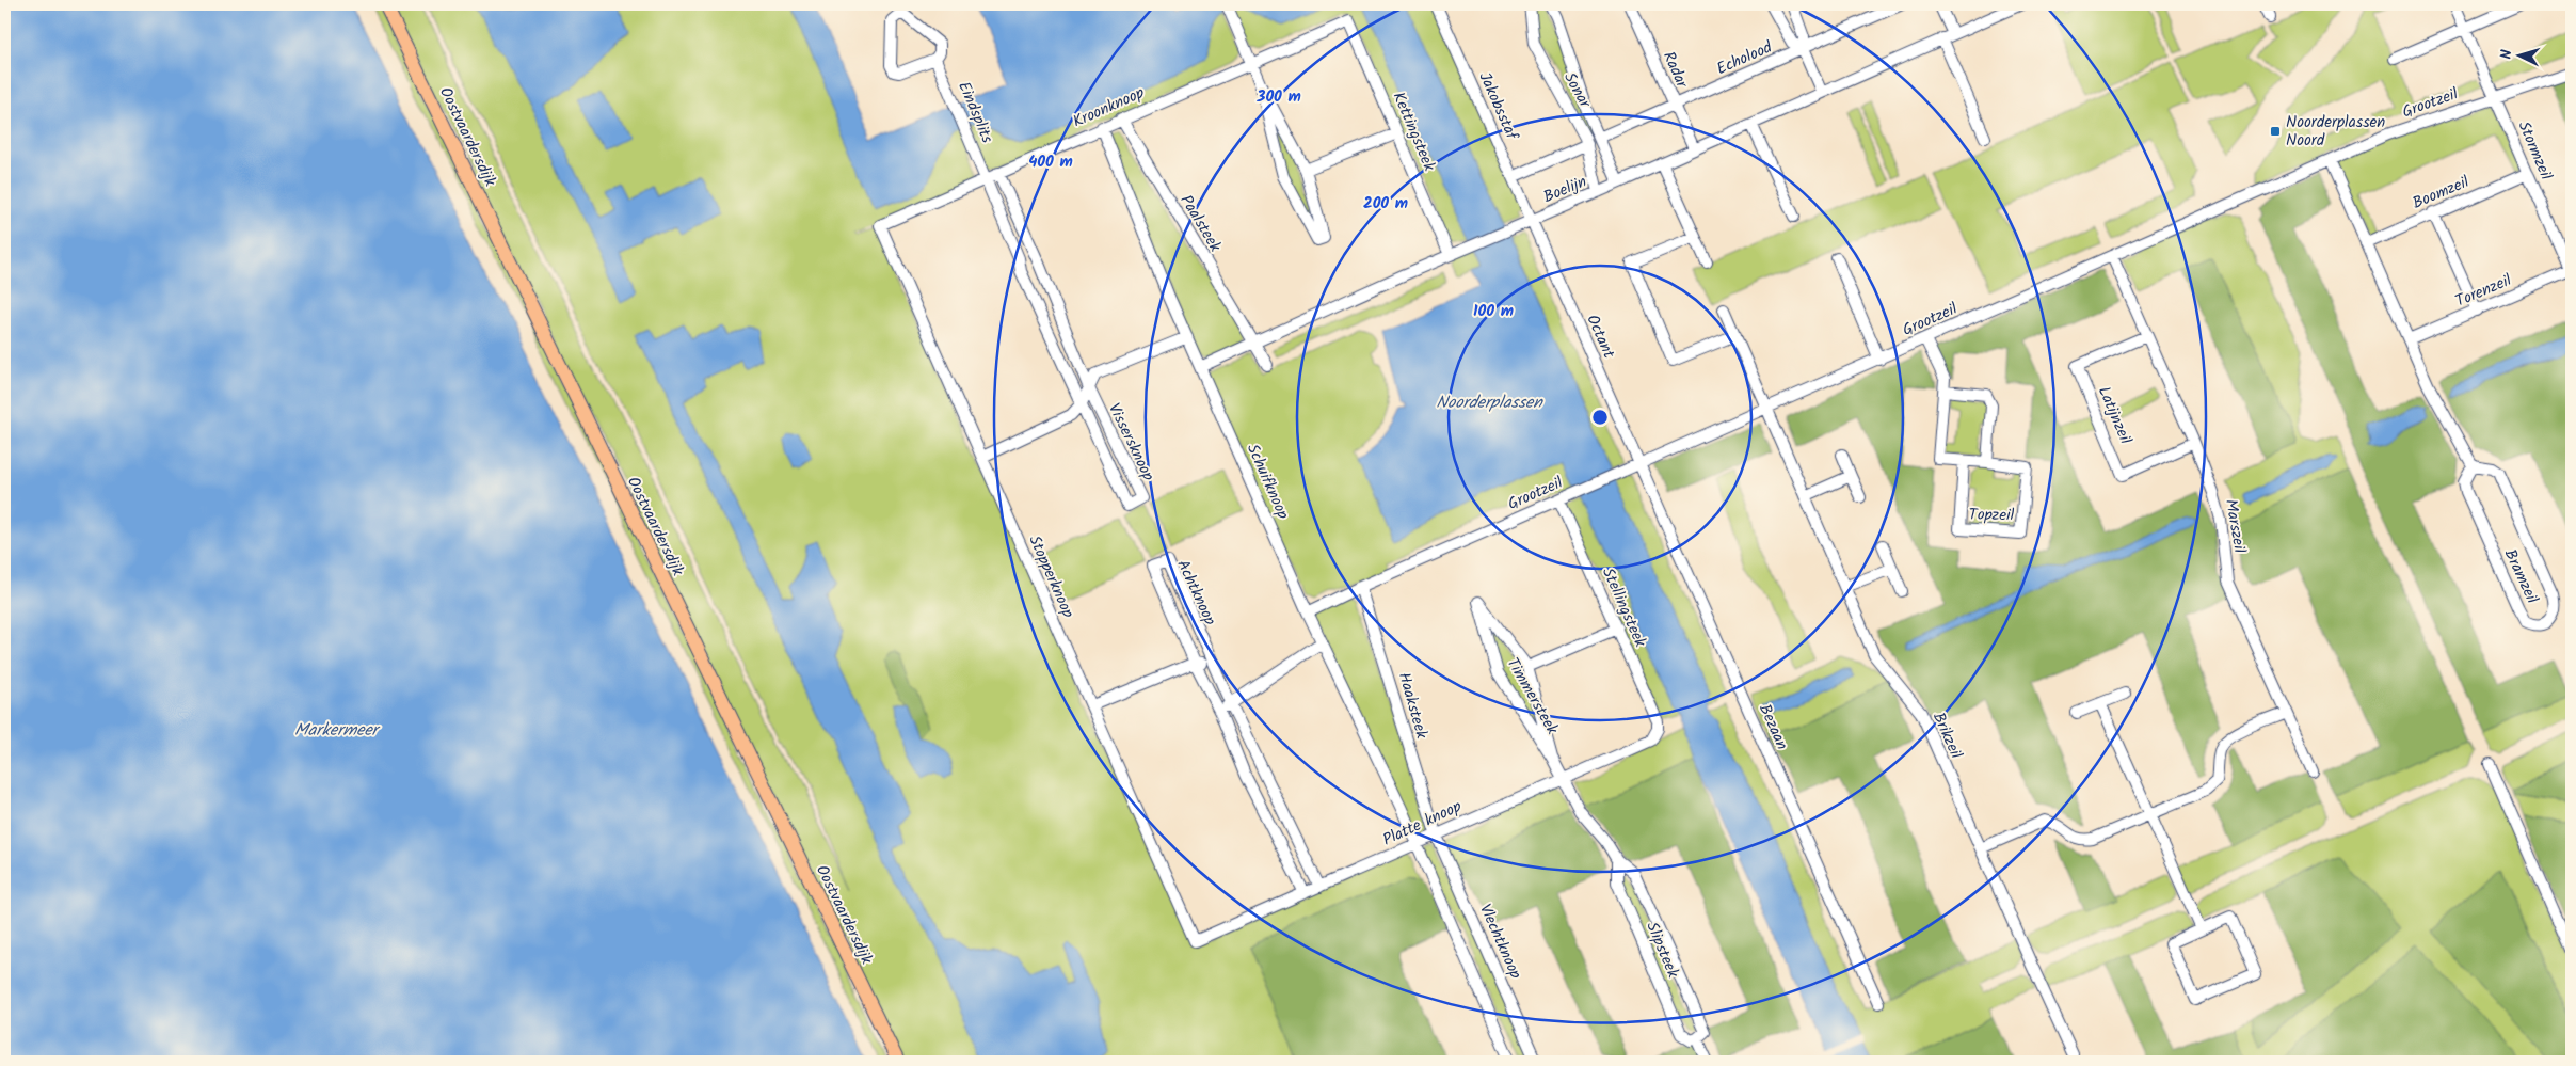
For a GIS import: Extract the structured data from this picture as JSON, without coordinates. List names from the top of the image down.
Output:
{
  "streets": {
    "main road": ["Oostvaardersdijk"],
    "street": [
      "Echolood",
      "Radar",
      "Sonar",
      "Grootzeil",
      "Jakobsstaf",
      "Kroonknoop",
      "Eindsplits",
      "Kettingsteek",
      "Stormzeil",
      "Boelijn",
      "Boomzeil",
      "Paalsteek",
      "Torenzeil",
      "Octant",
      "Latijnzeil",
      "Vissersknoop",
      "Schuifknoop",
      "Topzeil",
      "Marszeil",
      "Stopperknoop",
      "Bramzeil",
      "Achtknoop",
      "Stellingsteek",
      "Timmersteek",
      "Haaksteek",
      "Bezaan",
      "Brikzeil",
      "Platte knoop",
      "Vlechtknoop",
      "Slipsteek"
    ]
  },
  "crossings": [
    ["Echolood", "Radar"],
    ["Echolood", "Sonar"],
    ["Radar", "Boelijn"],
    ["Sonar", "Boelijn"],
    ["Grootzeil", "Stormzeil"],
    ["Grootzeil", "Octant"],
    ["Grootzeil", "Schuifknoop"],
    ["Grootzeil", "Topzeil"],
    ["Grootzeil", "Marszeil"],
    ["Grootzeil", "Stellingsteek"],
    ["Grootzeil", "Haaksteek"],
    ["Grootzeil", "Bezaan"],
    ["Grootzeil", "Brikzeil"],
    ["Jakobsstaf", "Boelijn"],
    ["Jakobsstaf", "Octant"],
    ["Kroonknoop", "Eindsplits"],
    ["Kroonknoop", "Kettingsteek"],
    ["Kroonknoop", "Paalsteek"],
    ["Kroonknoop", "Vissersknoop"],
    ["Kroonknoop", "Schuifknoop"],
    ["Kroonknoop", "Stopperknoop"],
    ["Eindsplits", "Vissersknoop"],
    ["Kettingsteek", "Boelijn"],
    ["Stormzeil", "Boomzeil"],
    ["Stormzeil", "Torenzeil"],
    ["Boelijn", "Paalsteek"],
    ["Boelijn", "Octant"],
    ["Boelijn", "Schuifknoop"],
    ["Octant", "Bezaan"],
    ["Latijnzeil", "Marszeil"],
    ["Schuifknoop", "Platte knoop"],
    ["Stopperknoop", "Platte knoop"],
    ["Achtknoop", "Platte knoop"],
    ["Stellingsteek", "Platte knoop"],
    ["Timmersteek", "Platte knoop"],
    ["Timmersteek", "Slipsteek"],
    ["Haaksteek", "Platte knoop"],
    ["Haaksteek", "Vlechtknoop"],
    ["Platte knoop", "Vlechtknoop"],
    ["Platte knoop", "Slipsteek"]
  ],
  "water": ["Noorderplassen", "Markermeer"],
  "places": {
    "transit": ["Noorderplassen Noord"]
  },
  "north": "left",
  "rings": [
    "300 m",
    "400 m",
    "200 m",
    "100 m"
  ]
}
